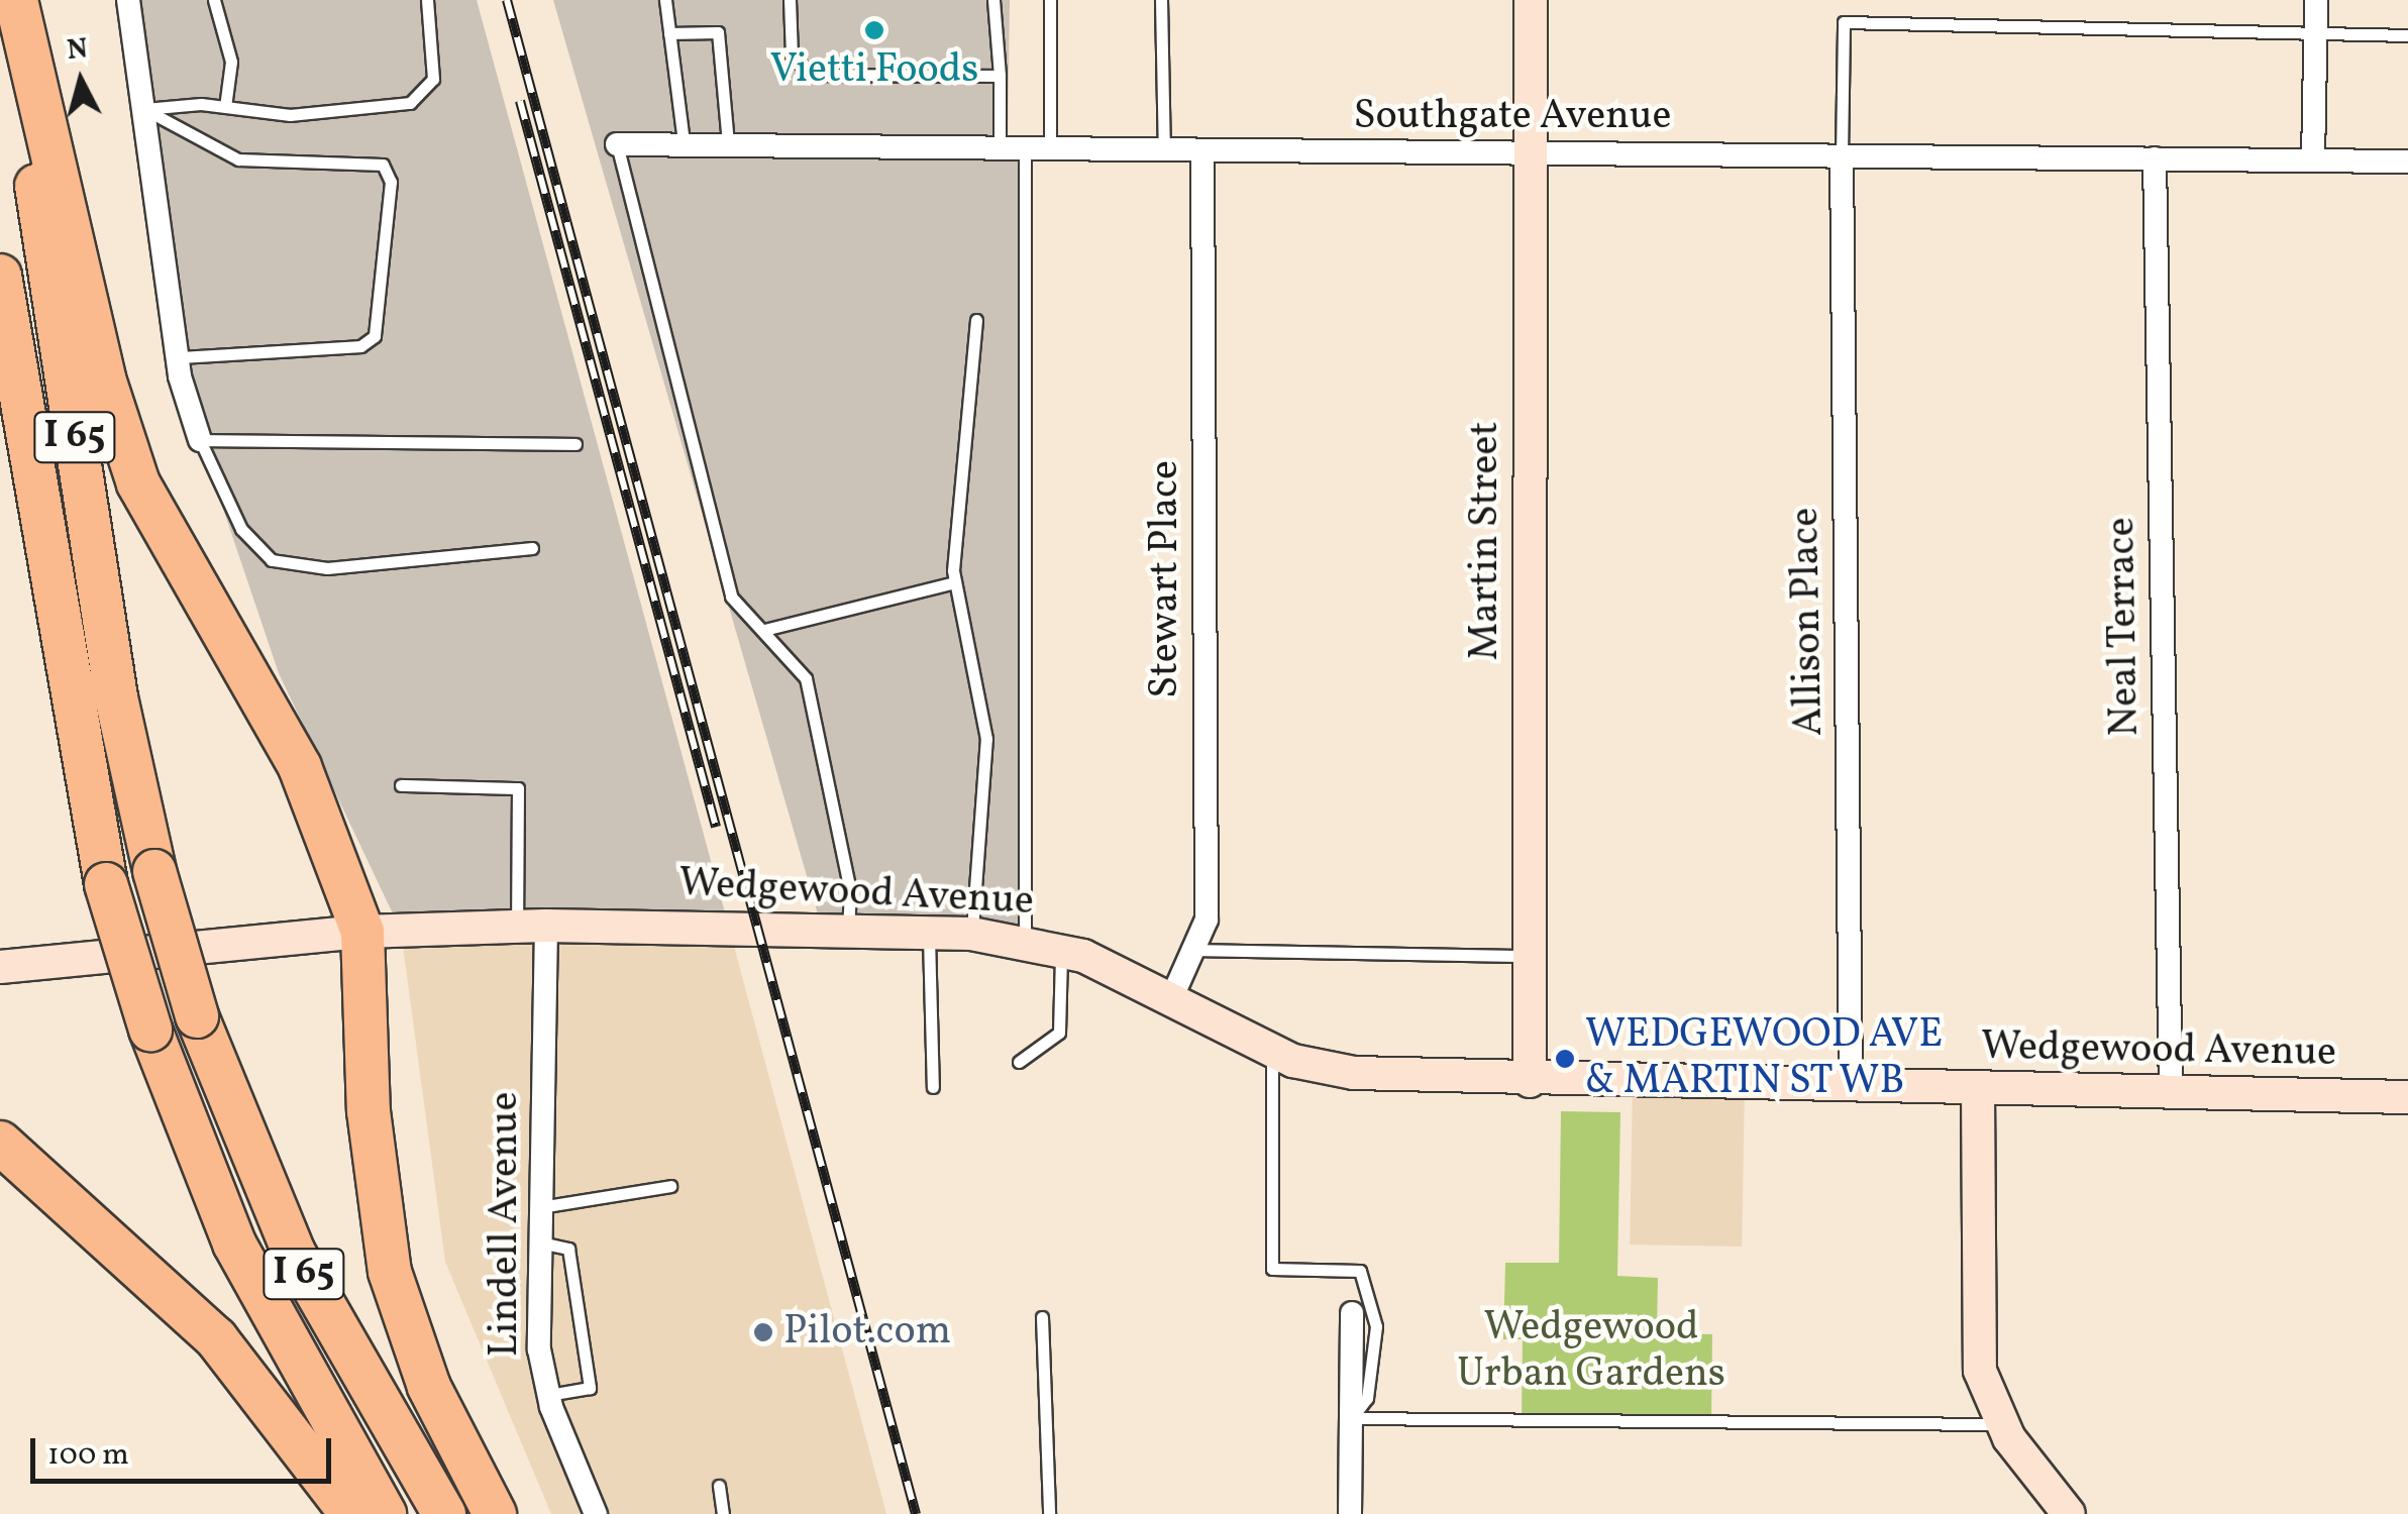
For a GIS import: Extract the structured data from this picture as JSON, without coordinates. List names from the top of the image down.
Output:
{
  "streets": {
    "highway": ["I 65"],
    "main road": ["Martin Street", "Wedgewood Avenue"],
    "street": [
      "Southgate Avenue",
      "Stewart Place",
      "Allison Place",
      "Neal Terrace",
      "Lindell Avenue"
    ]
  },
  "crossings": [
    ["Southgate Avenue", "Martin Street"],
    ["Southgate Avenue", "Stewart Place"],
    ["Southgate Avenue", "Allison Place"],
    ["Southgate Avenue", "Neal Terrace"],
    ["Martin Street", "Wedgewood Avenue"],
    ["Stewart Place", "Wedgewood Avenue"],
    ["Allison Place", "Wedgewood Avenue"],
    ["Neal Terrace", "Wedgewood Avenue"],
    ["Wedgewood Avenue", "Lindell Avenue"]
  ],
  "parks": ["Wedgewood Urban Gardens"],
  "places": ["Vietti Foods", "WEDGEWOOD AVE & MARTIN ST WB", "Pilot.com"],
  "scale_bar": "100 m",
  "north": "top"
}
